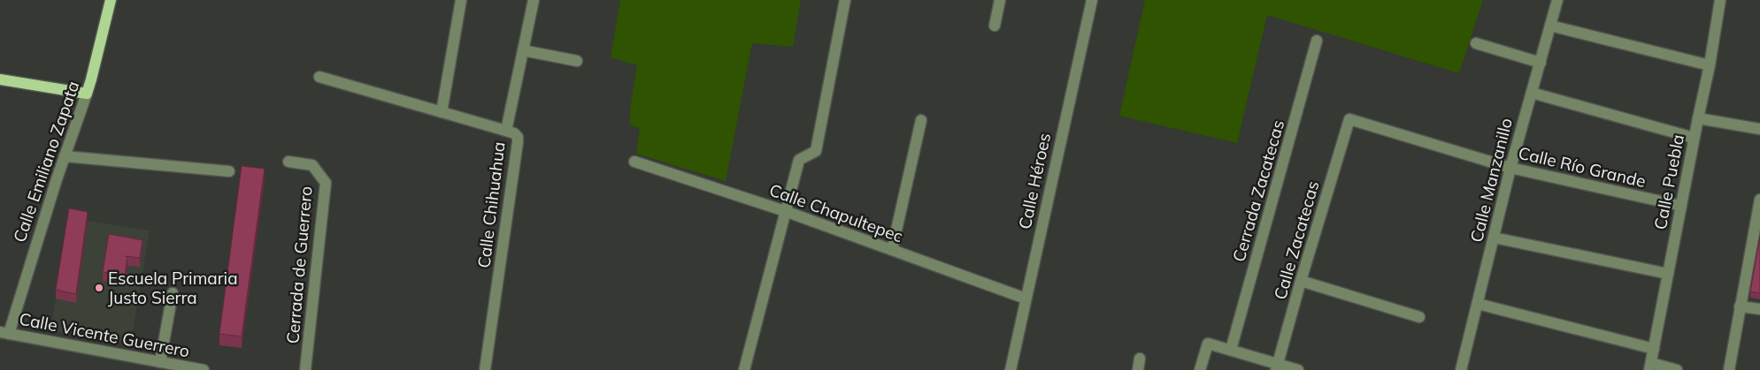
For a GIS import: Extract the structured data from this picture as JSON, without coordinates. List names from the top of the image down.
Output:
{
  "streets": {
    "main road": ["Calle Emiliano Zapata"],
    "street": [
      "Calle Río Grande",
      "Calle Manzanillo",
      "Calle Héroes",
      "Calle Puebla",
      "Cerrada Zacatecas",
      "Calle Chihuahua",
      "Calle Chapultepec",
      "Calle Zacatecas",
      "Cerrada de Guerrero",
      "Calle Vicente Guerrero"
    ]
  },
  "crossings": [
    ["Calle Emiliano Zapata", "Calle Vicente Guerrero"],
    ["Calle Río Grande", "Calle Manzanillo"],
    ["Calle Río Grande", "Calle Puebla"],
    ["Calle Río Grande", "Calle Zacatecas"],
    ["Calle Héroes", "Calle Chapultepec"]
  ],
  "places": ["Escuela Primaria Justo Sierra"]
}
